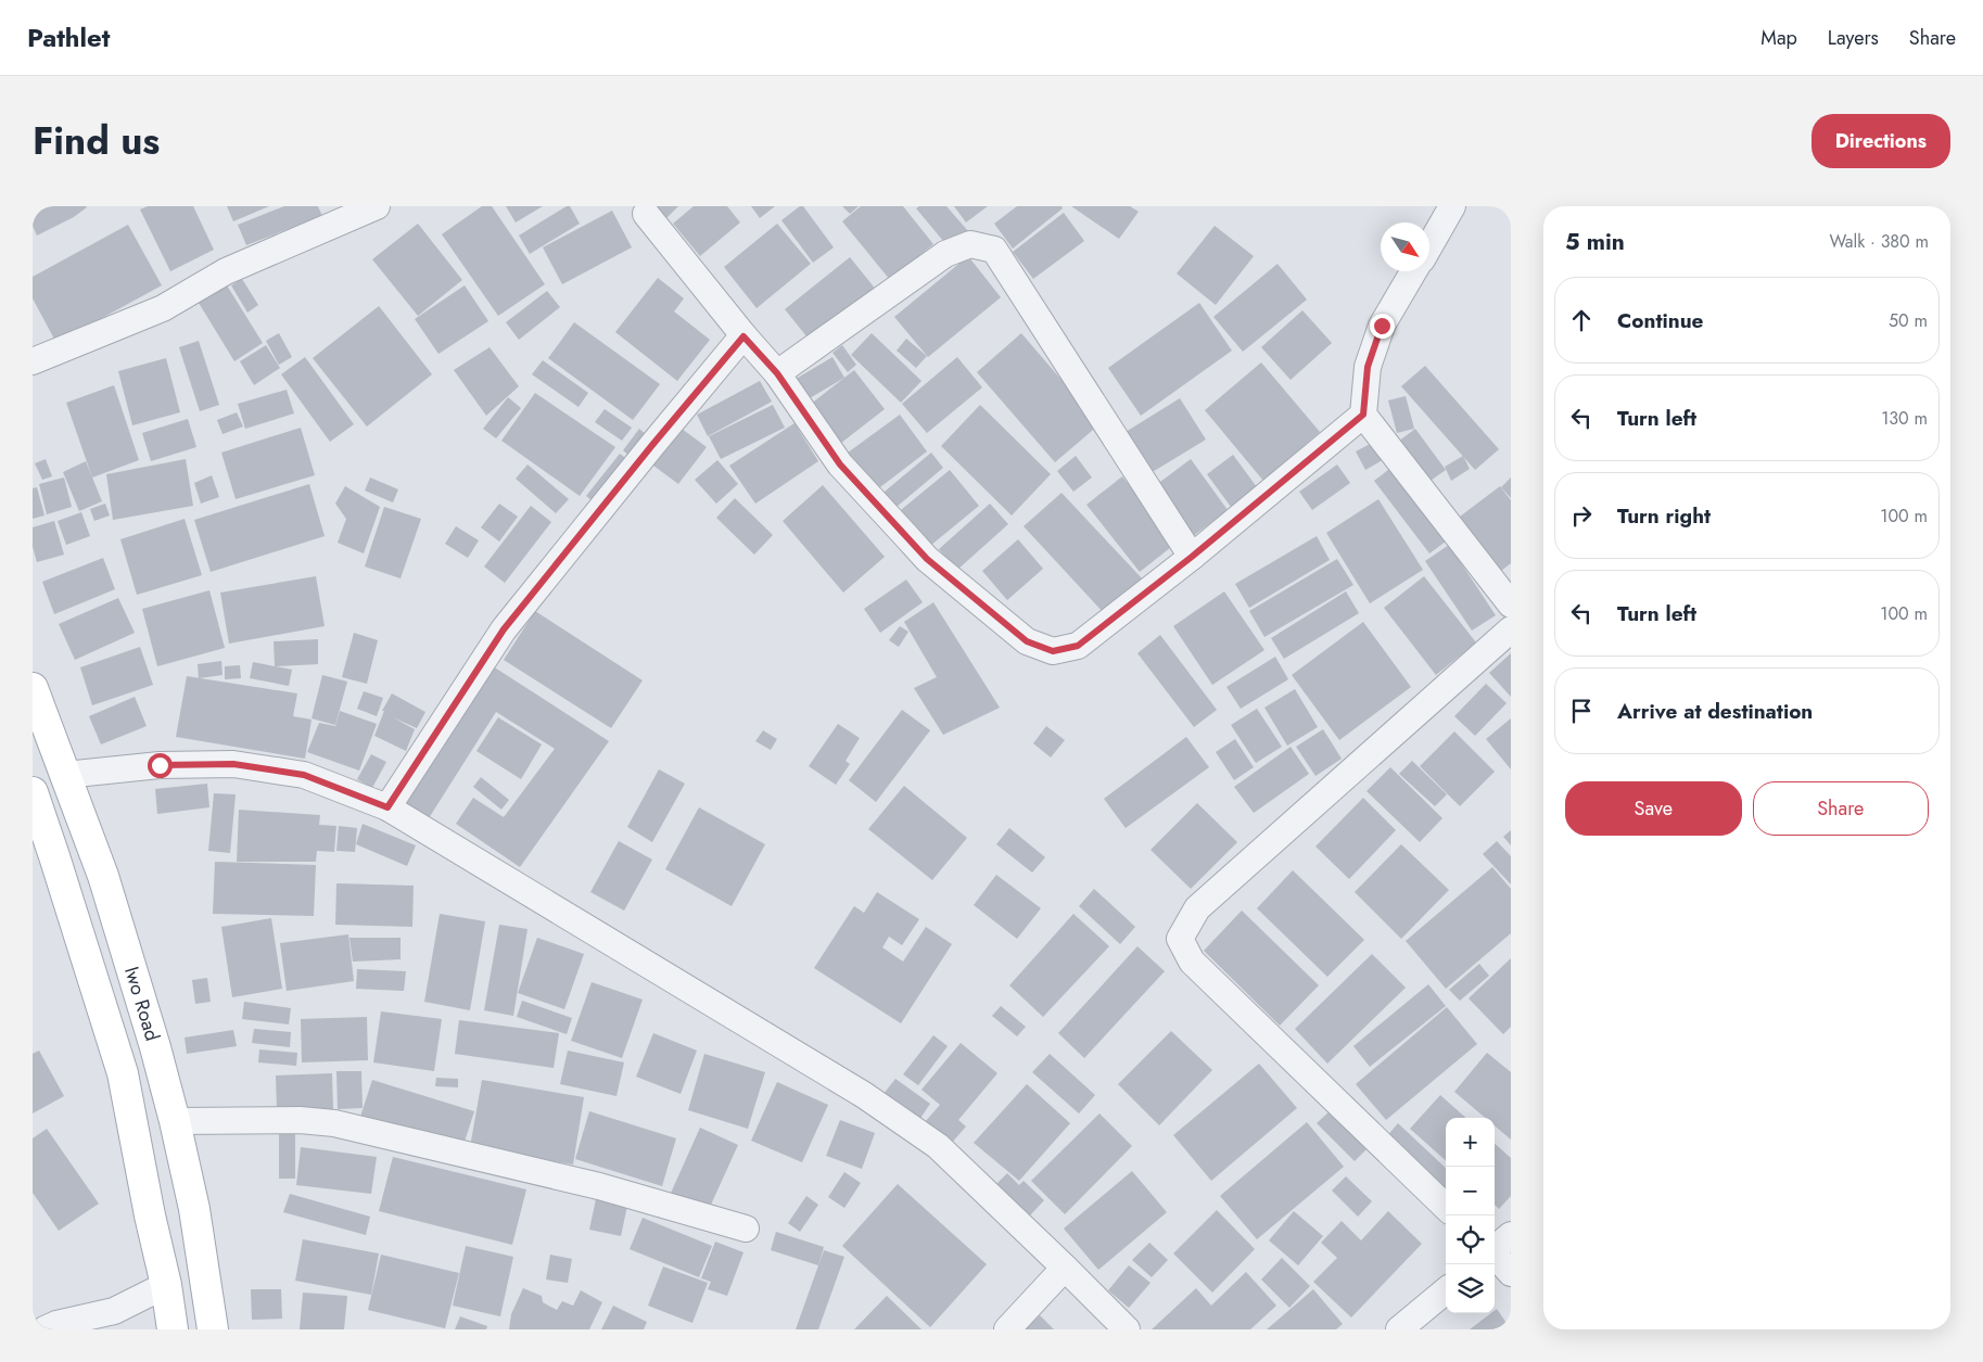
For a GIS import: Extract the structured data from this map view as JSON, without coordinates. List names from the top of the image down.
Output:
{
  "streets": {
    "main road": ["Iwo Road"]
  },
  "north": "bottom right",
  "page": {
    "header": "Pathlet",
    "nav": ["Map", "Layers", "Share"],
    "title": "Find us",
    "buttons": [
      "Directions",
      ["Save", "Share"]
    ],
    "heading": ["5 min", "Walk · 380 m"],
    "list": [
      ["Continue", "50 m"],
      ["Turn left", "130 m"],
      ["Turn right", "100 m"],
      ["Turn left", "100 m"],
      "Arrive at destination"
    ],
    "map_buttons": ["+", "−"]
  }
}
